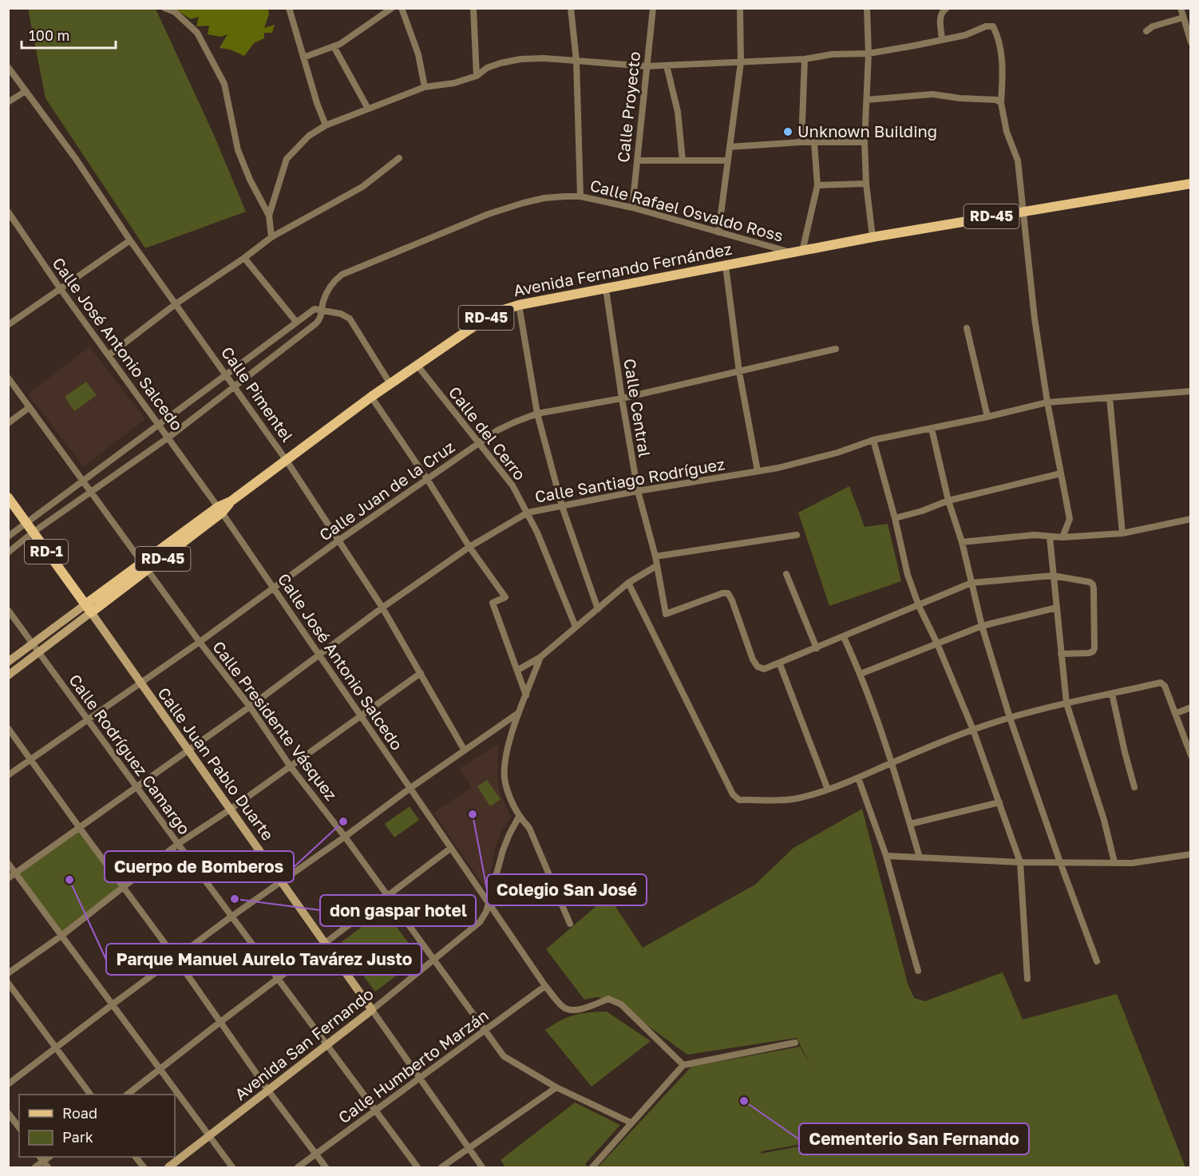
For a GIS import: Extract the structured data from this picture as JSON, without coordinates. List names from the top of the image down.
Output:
{
  "streets": {
    "main road": ["RD-45", "Avenida Fernando Fernández", "RD-1"],
    "street": [
      "Calle Proyecto",
      "Calle Rafael Osvaldo Ross",
      "Calle José Antonio Salcedo",
      "Calle Pimentel",
      "Calle Central",
      "Calle del Cerro",
      "Calle Santiago Rodríguez",
      "Calle Juan de la Cruz",
      "Calle Presidente Vásquez",
      "Calle Rodríguez Camargo",
      "Calle Juan Pablo Duarte",
      "Avenida San Fernando",
      "Calle Humberto Marzán"
    ]
  },
  "crossings": [
    ["Calle Proyecto", "Calle Rafael Osvaldo Ross"],
    ["Calle Rafael Osvaldo Ross", "RD-45"],
    ["Calle Rafael Osvaldo Ross", "Avenida Fernando Fernández"],
    ["Calle Rafael Osvaldo Ross", "Calle José Antonio Salcedo"],
    ["Calle Rafael Osvaldo Ross", "Calle Pimentel"],
    ["Calle Rafael Osvaldo Ross", "RD-1"],
    ["Calle Rafael Osvaldo Ross", "Calle Presidente Vásquez"],
    ["RD-45", "Avenida Fernando Fernández"],
    ["Avenida Fernando Fernández", "Calle José Antonio Salcedo"],
    ["Avenida Fernando Fernández", "Calle Pimentel"],
    ["Avenida Fernando Fernández", "Calle Central"],
    ["Avenida Fernando Fernández", "Calle del Cerro"],
    ["Avenida Fernando Fernández", "RD-1"],
    ["Avenida Fernando Fernández", "Calle Presidente Vásquez"],
    ["Avenida Fernando Fernández", "Calle Rodríguez Camargo"],
    ["Avenida Fernando Fernández", "Calle Juan Pablo Duarte"],
    ["Calle José Antonio Salcedo", "Calle Santiago Rodríguez"],
    ["Calle José Antonio Salcedo", "Calle Juan de la Cruz"],
    ["Calle José Antonio Salcedo", "Avenida San Fernando"],
    ["Calle José Antonio Salcedo", "Calle Humberto Marzán"],
    ["Calle Pimentel", "Calle Santiago Rodríguez"],
    ["Calle Pimentel", "Calle Juan de la Cruz"],
    ["Calle Central", "Calle Santiago Rodríguez"],
    ["Calle Central", "Calle Juan de la Cruz"],
    ["Calle del Cerro", "Calle Santiago Rodríguez"],
    ["Calle del Cerro", "Calle Juan de la Cruz"],
    ["Calle Santiago Rodríguez", "Calle Presidente Vásquez"],
    ["Calle Santiago Rodríguez", "Calle Rodríguez Camargo"],
    ["Calle Santiago Rodríguez", "Calle Juan Pablo Duarte"],
    ["Calle Juan de la Cruz", "Calle Presidente Vásquez"],
    ["Calle Juan de la Cruz", "Calle Rodríguez Camargo"],
    ["Calle Juan de la Cruz", "Calle Juan Pablo Duarte"],
    ["RD-1", "Calle Juan Pablo Duarte"],
    ["Calle Presidente Vásquez", "Avenida San Fernando"],
    ["Calle Presidente Vásquez", "Calle Humberto Marzán"],
    ["Calle Rodríguez Camargo", "Avenida San Fernando"],
    ["Calle Rodríguez Camargo", "Calle Humberto Marzán"],
    ["Calle Juan Pablo Duarte", "Avenida San Fernando"],
    ["Calle Juan Pablo Duarte", "Calle Humberto Marzán"]
  ],
  "places": [
    "Unknown Building",
    "Colegio San José",
    "Cuerpo de Bomberos",
    "Parque Manuel Aurelo Tavárez Justo",
    "don gaspar hotel",
    "Cementerio San Fernando"
  ],
  "legend": ["Road", "Park"],
  "scale_bar": "100 m"
}
